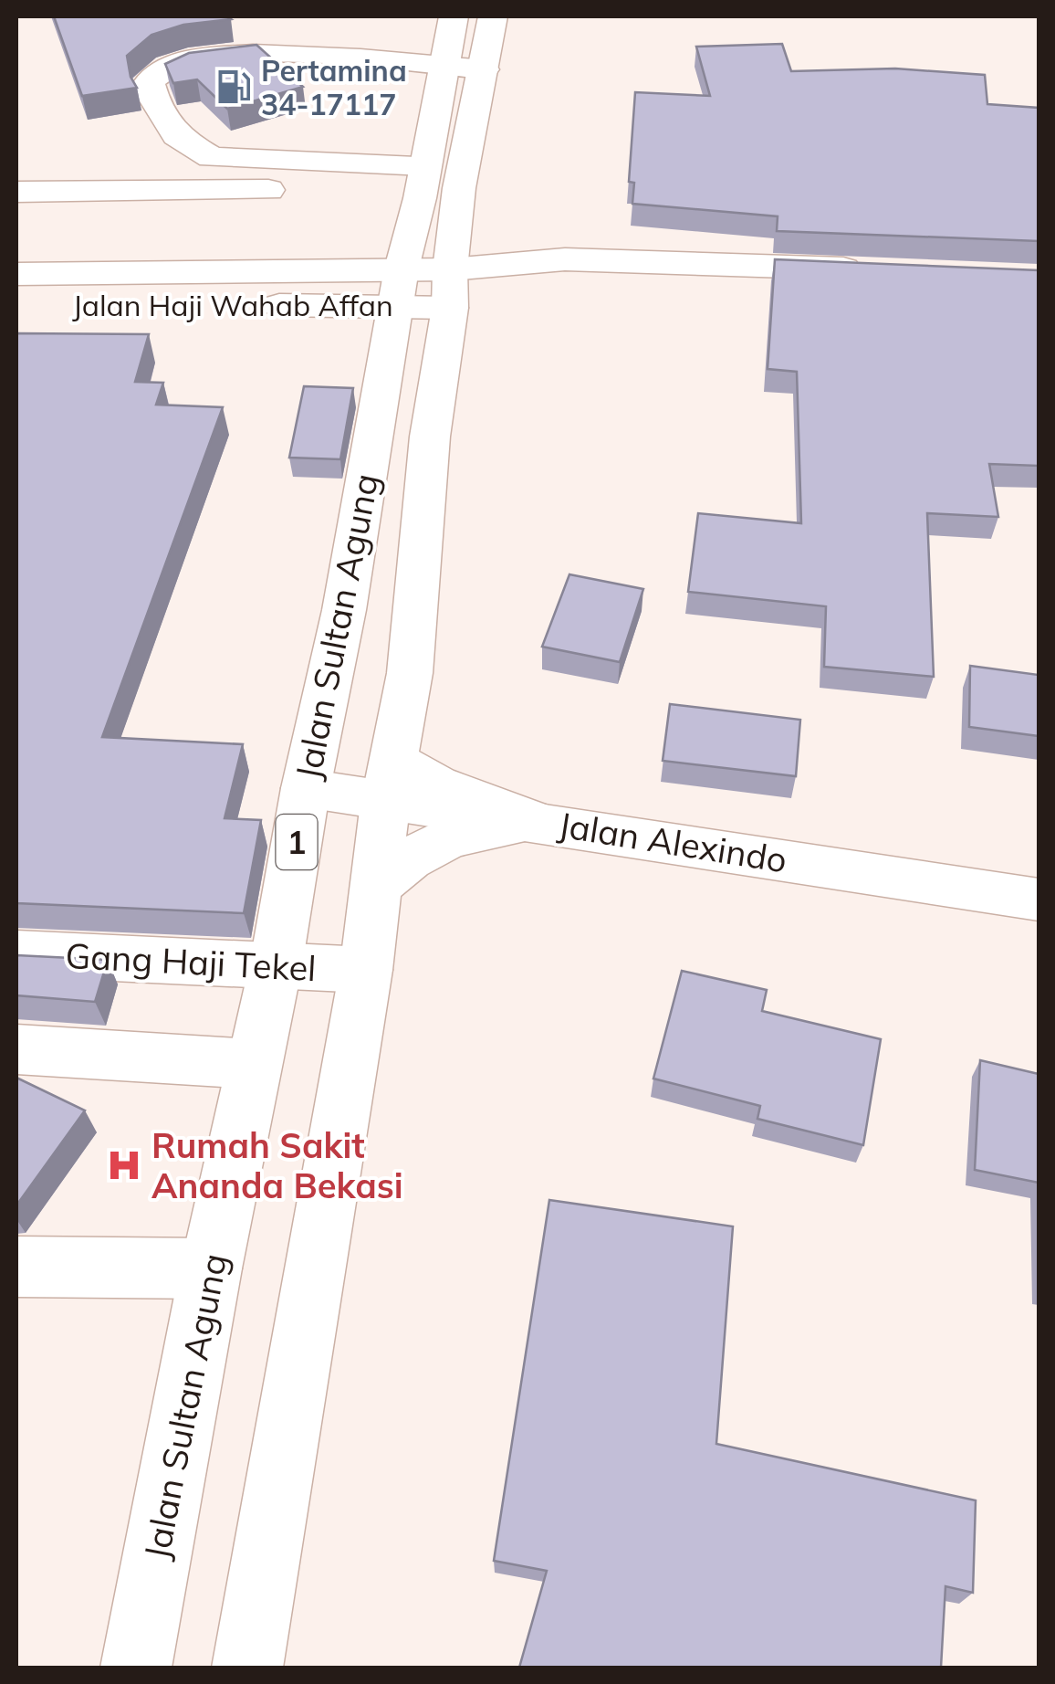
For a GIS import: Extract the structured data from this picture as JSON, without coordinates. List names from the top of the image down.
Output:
{
  "streets": {
    "main road": [
      "Jalan Haji Wahab Affan",
      "Jalan Sultan Agung",
      "1",
      "Jalan Alexindo",
      "Gang Haji Tekel"
    ]
  },
  "crossings": [
    ["Jalan Haji Wahab Affan", "Jalan Sultan Agung"],
    ["Jalan Sultan Agung", "Jalan Alexindo"],
    ["Jalan Sultan Agung", "Gang Haji Tekel"]
  ],
  "places": {
    "fuel station": ["Pertamina 34-17117"],
    "hospital": ["Rumah Sakit Ananda Bekasi"]
  }
}
